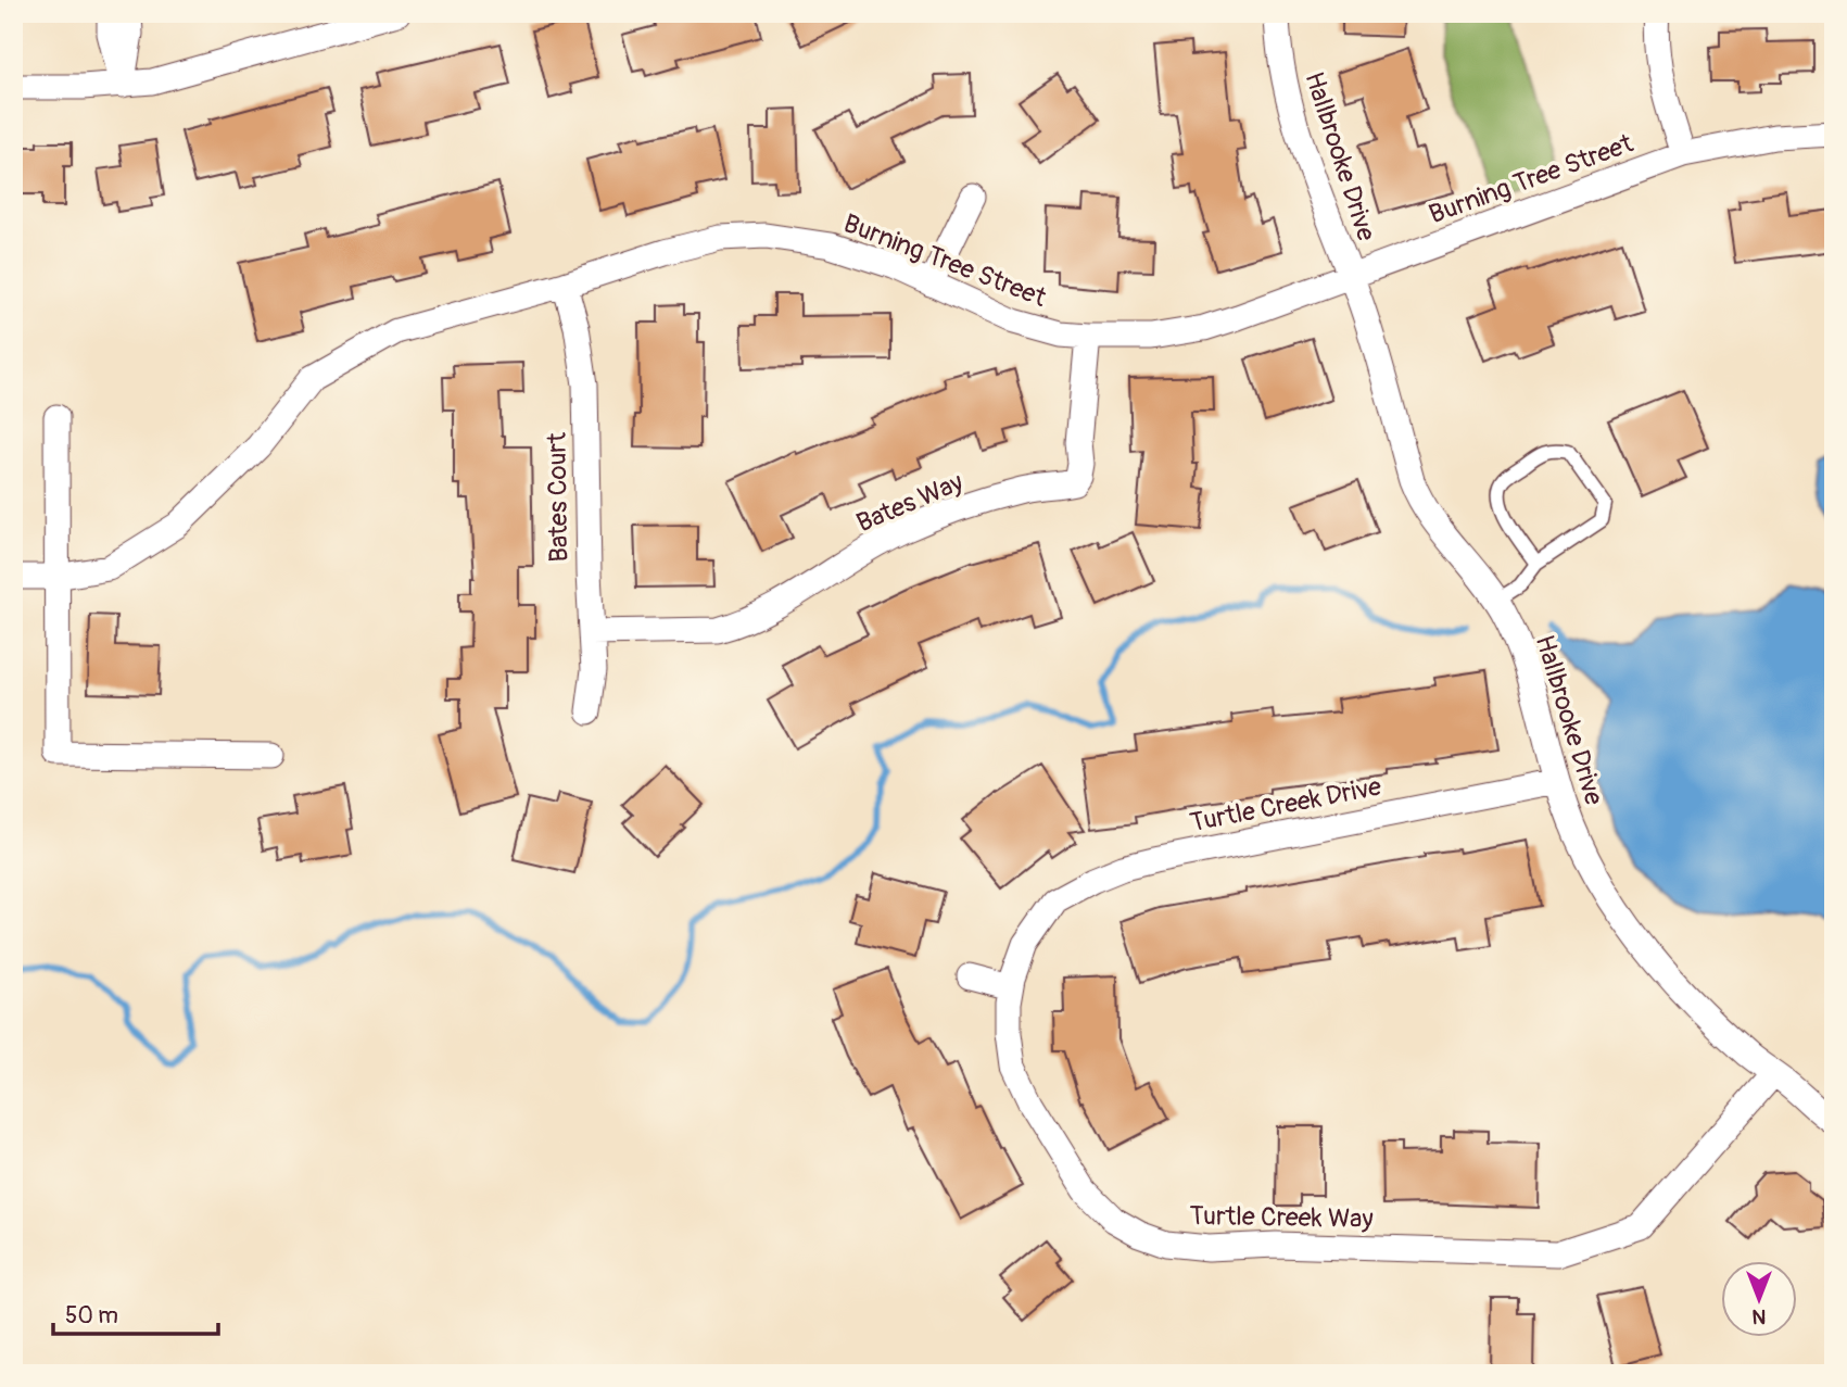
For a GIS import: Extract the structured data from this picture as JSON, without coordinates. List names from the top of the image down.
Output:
{
  "streets": {
    "street": [
      "Hallbrooke Drive",
      "Burning Tree Street",
      "Bates Court",
      "Bates Way",
      "Turtle Creek Drive",
      "Turtle Creek Way"
    ]
  },
  "crossings": [
    ["Hallbrooke Drive", "Burning Tree Street"],
    ["Hallbrooke Drive", "Turtle Creek Drive"],
    ["Hallbrooke Drive", "Turtle Creek Way"],
    ["Burning Tree Street", "Bates Court"],
    ["Burning Tree Street", "Bates Way"],
    ["Bates Court", "Bates Way"],
    ["Turtle Creek Drive", "Turtle Creek Way"]
  ],
  "scale_bar": "50 m",
  "north": "bottom"
}
